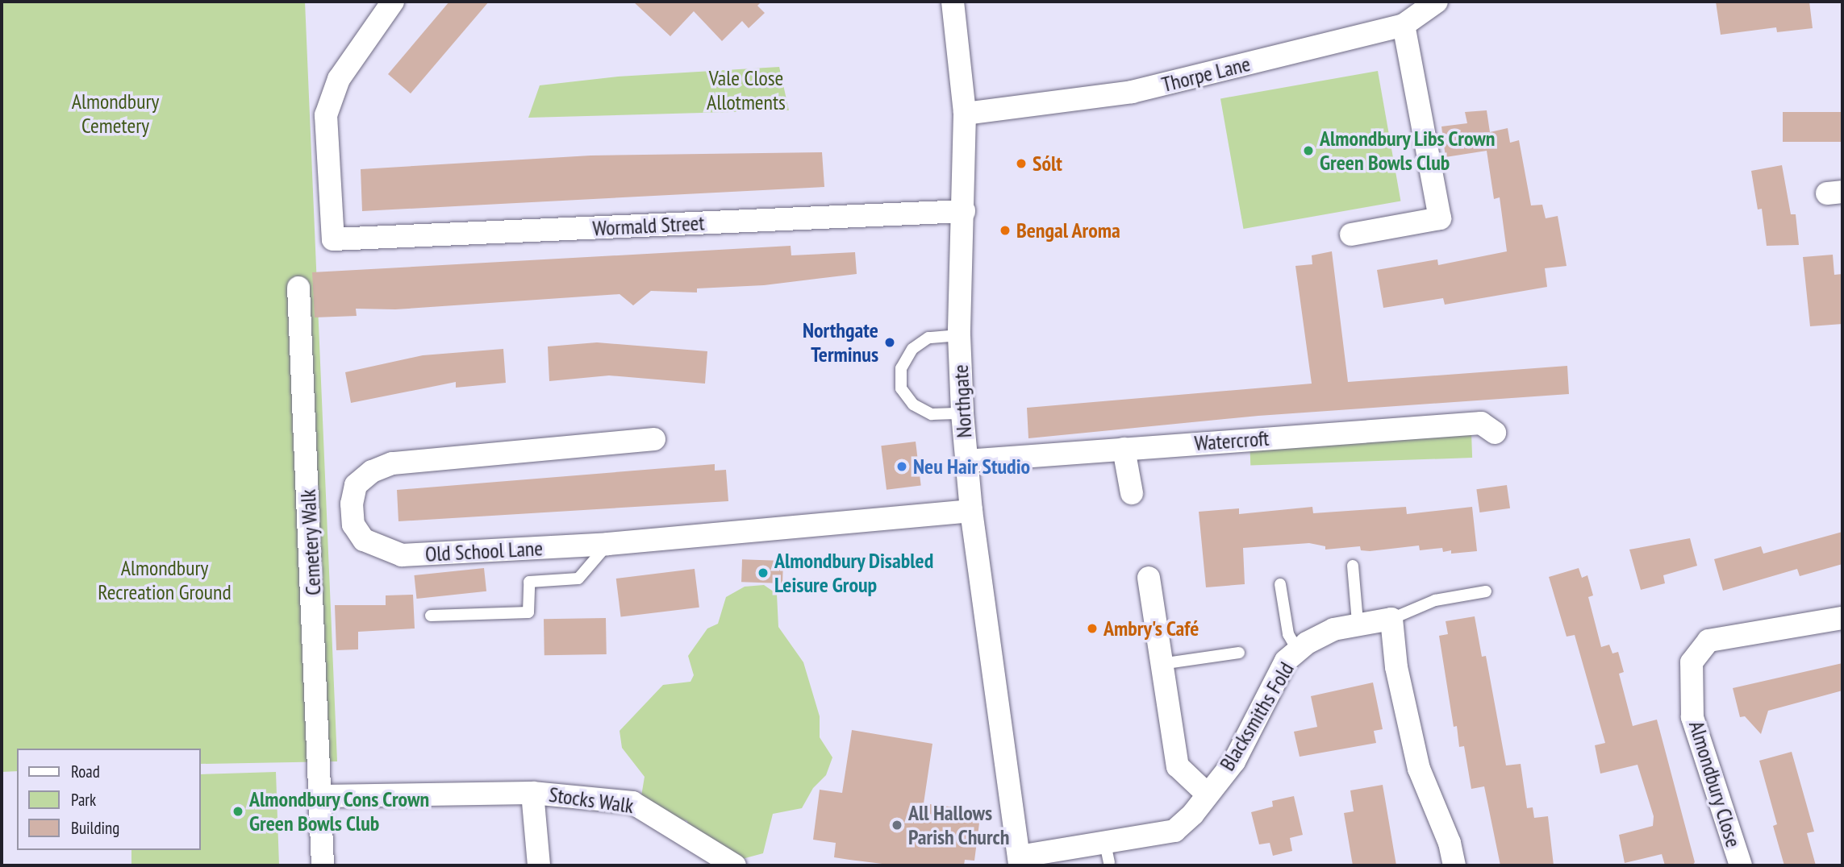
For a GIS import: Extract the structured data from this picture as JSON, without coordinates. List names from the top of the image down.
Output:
{
  "streets": {
    "street": [
      "Thorpe Lane",
      "Wormald Street",
      "Northgate",
      "Watercroft",
      "Cemetery Walk",
      "Old School Lane",
      "Blacksmiths Fold",
      "Almondbury Close",
      "Stocks Walk"
    ]
  },
  "crossings": [
    ["Thorpe Lane", "Northgate"],
    ["Wormald Street", "Northgate"],
    ["Northgate", "Watercroft"],
    ["Northgate", "Old School Lane"],
    ["Northgate", "Blacksmiths Fold"],
    ["Cemetery Walk", "Stocks Walk"]
  ],
  "parks": ["Vale Close Allotments", "Almondbury Cemetery", "Almondbury Recreation Ground"],
  "places": [
    "Almondbury Libs Crown Green Bowls Club",
    "Sólt",
    "Bengal Aroma",
    "Northgate Terminus",
    "Neu Hair Studio",
    "Almondbury Disabled Leisure Group",
    "Ambry's Café",
    "Almondbury Cons Crown Green Bowls Club",
    "All Hallows Parish Church"
  ],
  "legend": ["Road", "Park", "Building"]
}
